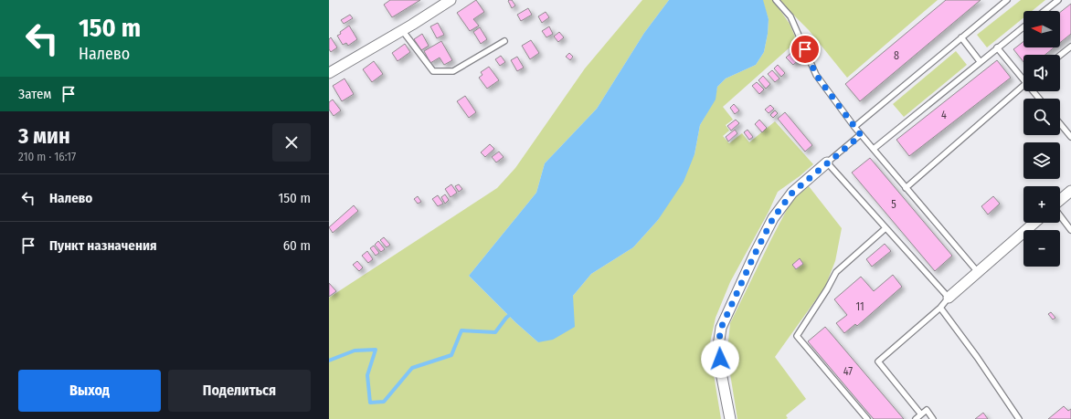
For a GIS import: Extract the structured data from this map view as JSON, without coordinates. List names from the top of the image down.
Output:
{
  "house_numbers": [
    "8",
    "4",
    "5",
    "11",
    "47"
  ],
  "north": "left",
  "page": {
    "turn": ["150 m", "Налево"],
    "map_buttons": ["+", "−"],
    "then": "Затем",
    "heading": ["3 мин", "210 m · 16:17"],
    "list": [
      {
        "name": "Налево",
        "value": "150 m"
      },
      {
        "name": "Пункт назначения",
        "value": "60 m"
      }
    ],
    "buttons": ["Выход", "Поделиться"]
  }
}
